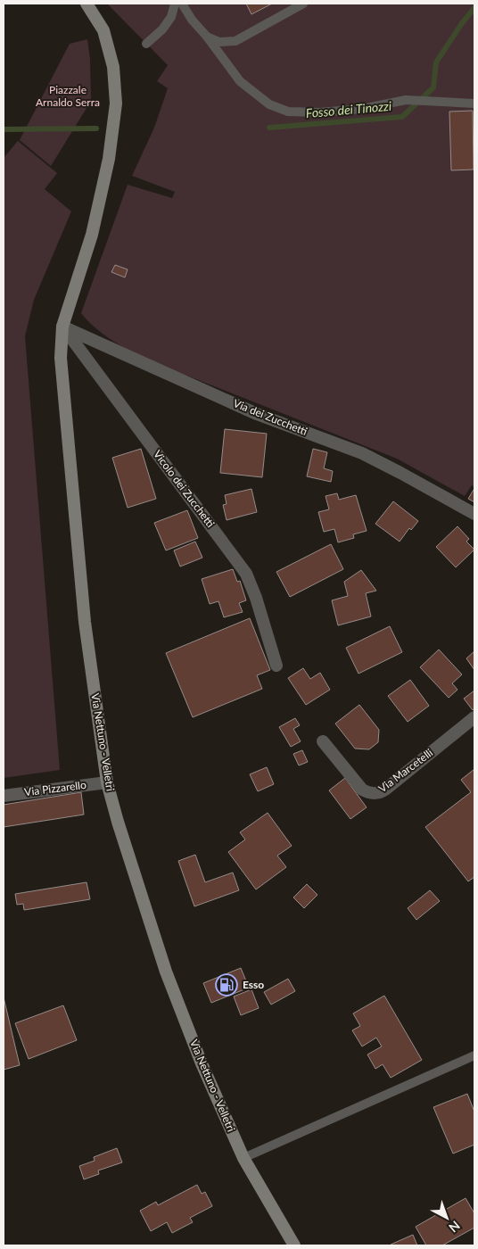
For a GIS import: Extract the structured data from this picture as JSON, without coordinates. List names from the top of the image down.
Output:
{
  "streets": {
    "main road": ["Via Nettuno - Velletri"],
    "street": [
      "Via dei Zucchetti",
      "Vicolo dei Zucchetti",
      "Via Marcetelli",
      "Via Pizzarello"
    ]
  },
  "crossings": [
    ["Via dei Zucchetti", "Vicolo dei Zucchetti"],
    ["Via dei Zucchetti", "Via Nettuno - Velletri"],
    ["Vicolo dei Zucchetti", "Via Nettuno - Velletri"],
    ["Via Nettuno - Velletri", "Via Pizzarello"]
  ],
  "water": ["Fosso dei Tinozzi"],
  "parks": ["Piazzale Arnaldo Serra"],
  "places": {
    "fuel station": ["Esso"]
  },
  "north": "bottom right"
}
